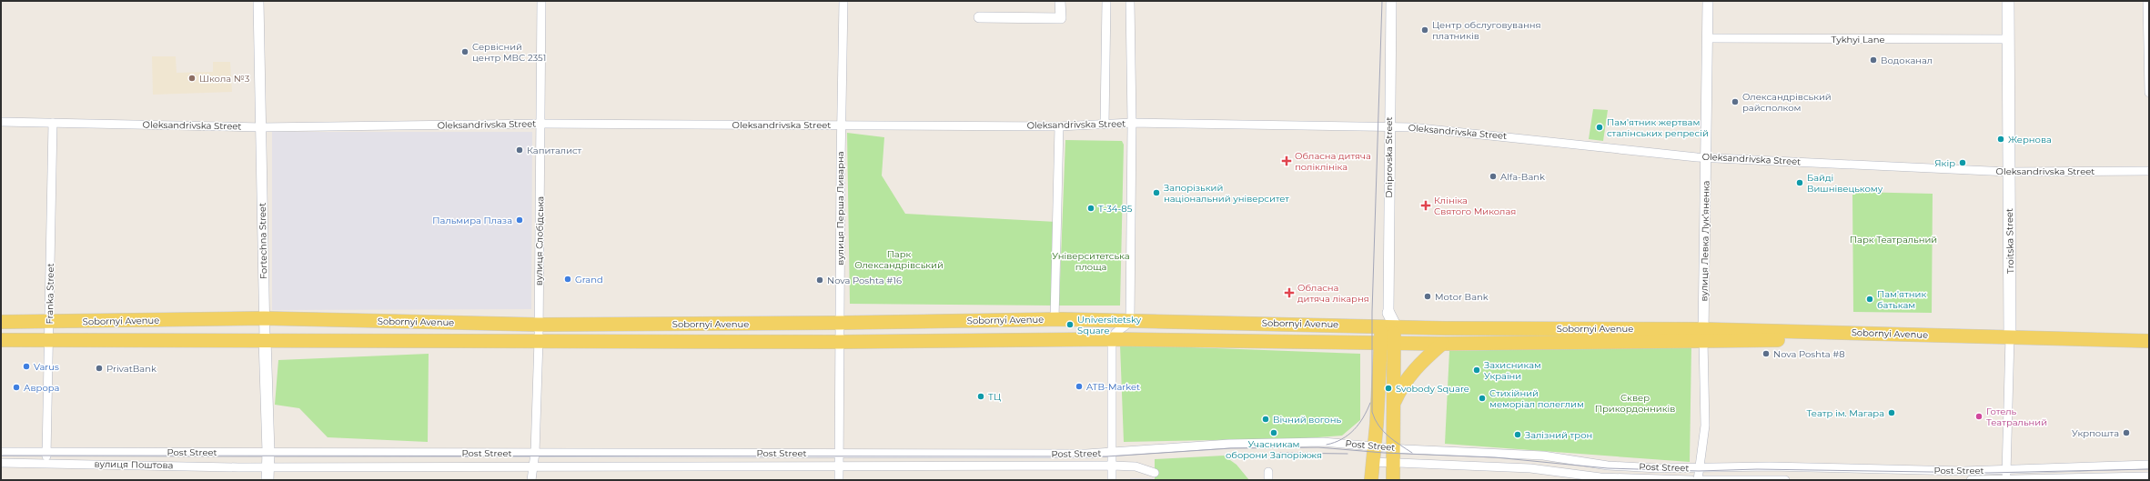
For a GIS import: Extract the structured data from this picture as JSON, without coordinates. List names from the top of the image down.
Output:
{
  "streets": {
    "main road": [
      "Dniprovska Street",
      "Fortechna Street",
      "Troitska Street",
      "Sobornyi Avenue"
    ],
    "street": [
      "Tykhyi Lane",
      "Oleksandrivska Street",
      "вулиця Перша Ливарна",
      "вулиця Слобідська",
      "вулиця Левка Лукʼяненка",
      "Franka Street",
      "Post Street",
      "вулиця Поштова"
    ]
  },
  "crossings": [
    ["Tykhyi Lane", "вулиця Левка Лукʼяненка"],
    ["Tykhyi Lane", "Troitska Street"],
    ["Oleksandrivska Street", "Dniprovska Street"],
    ["Oleksandrivska Street", "вулиця Перша Ливарна"],
    ["Oleksandrivska Street", "Fortechna Street"],
    ["Oleksandrivska Street", "вулиця Слобідська"],
    ["Oleksandrivska Street", "вулиця Левка Лукʼяненка"],
    ["Oleksandrivska Street", "Troitska Street"],
    ["Oleksandrivska Street", "Franka Street"],
    ["Dniprovska Street", "Sobornyi Avenue"],
    ["Dniprovska Street", "Post Street"],
    ["вулиця Перша Ливарна", "Sobornyi Avenue"],
    ["вулиця Перша Ливарна", "Post Street"],
    ["Fortechna Street", "Sobornyi Avenue"],
    ["Fortechna Street", "Post Street"],
    ["Fortechna Street", "вулиця Поштова"],
    ["вулиця Слобідська", "Sobornyi Avenue"],
    ["вулиця Слобідська", "Post Street"],
    ["вулиця Левка Лукʼяненка", "Sobornyi Avenue"],
    ["вулиця Левка Лукʼяненка", "Post Street"],
    ["Troitska Street", "Sobornyi Avenue"],
    ["Troitska Street", "Post Street"],
    ["Franka Street", "Sobornyi Avenue"],
    ["Franka Street", "Post Street"],
    ["Franka Street", "вулиця Поштова"],
    ["Post Street", "вулиця Поштова"]
  ],
  "parks": [
    "Парк Театральний",
    "Парк Олександрівський",
    "Університетська площа",
    "Сквер Прикордонників"
  ],
  "places": {
    "other": [
      "Центр обслуговування платників",
      "Сервісний центр МВС 2351",
      "Водоканал",
      "Школа №3",
      "Олександрівський райсполком",
      "Пам'ятник жертвам сталінських репресій",
      "Жернова",
      "Капиталист",
      "Якір",
      "Alfa-Bank",
      "Байді Вишнівецькому",
      "Запорізький національний університет",
      "Т-34-85",
      "Пальмира Плаза",
      "Grand",
      "Nova Poshta #16",
      "Motor Bank",
      "Пам'ятник батькам",
      "Universitetsky Square",
      "Nova Poshta #8",
      "Varus",
      "PrivatBank",
      "Захисникам України",
      "ATB-Market",
      "Аврора",
      "Svobody Square",
      "ТЦ",
      "Стихійний меморіал полеглим",
      "Театр ім. Магара",
      "Готель Театральний",
      "Вічний вогонь",
      "Учасникам оборони Запоріжжя",
      "Укрпошта",
      "Залізний трон"
    ],
    "health": ["Обласна дитяча поліклініка", "Клініка Святого Миколая", "Обласна дитяча лікарня"]
  }
}
